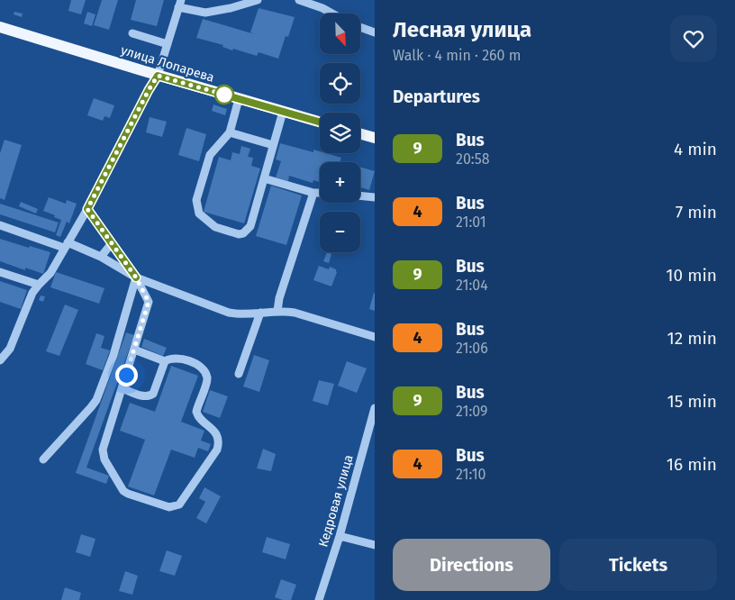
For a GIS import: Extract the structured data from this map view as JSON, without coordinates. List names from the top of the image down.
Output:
{
  "streets": {
    "main road": ["улица Лопарева"],
    "street": ["Кедровая улица"]
  },
  "lines": ["bus line 9"],
  "north": "bottom right",
  "page": {
    "heading": [
      ["Лесная улица", "Walk · 4 min · 260 m"],
      "Departures"
    ],
    "map_buttons": ["+", "−"],
    "list": [
      {
        "mark": "9",
        "name": "Bus",
        "note": "20:58",
        "value": "4 min"
      },
      {
        "mark": "4",
        "name": "Bus",
        "note": "21:01",
        "value": "7 min"
      },
      {
        "mark": "9",
        "name": "Bus",
        "note": "21:04",
        "value": "10 min"
      },
      {
        "mark": "4",
        "name": "Bus",
        "note": "21:06",
        "value": "12 min"
      },
      {
        "mark": "9",
        "name": "Bus",
        "note": "21:09",
        "value": "15 min"
      },
      {
        "mark": "4",
        "name": "Bus",
        "note": "21:10",
        "value": "16 min"
      }
    ],
    "buttons": ["Directions", "Tickets"]
  }
}
